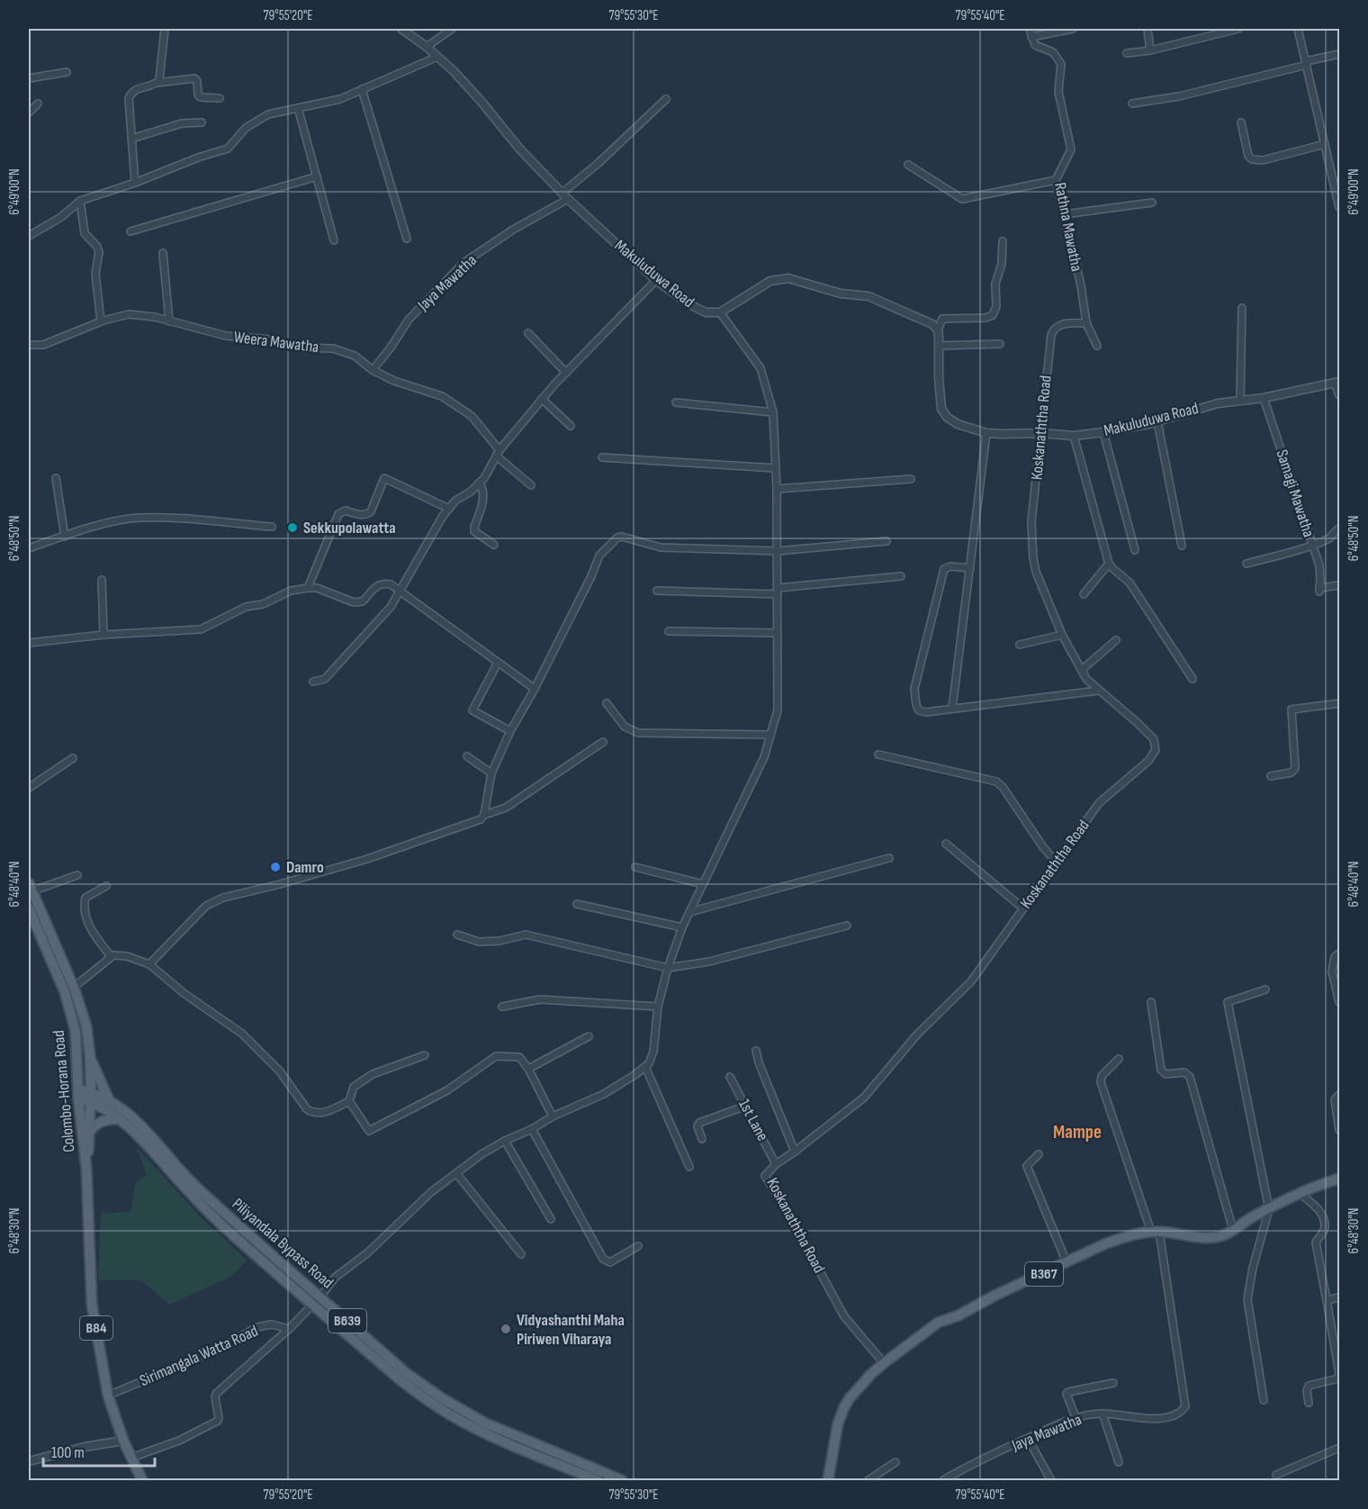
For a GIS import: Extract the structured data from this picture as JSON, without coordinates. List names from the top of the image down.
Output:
{
  "streets": {
    "main road": [
      "Colombo-Horana Road",
      "Piliyandala Bypass Road",
      "B367",
      "B639",
      "B84"
    ],
    "street": [
      "Rathna Mawatha",
      "Makuluduwa Road",
      "Jaya Mawatha",
      "Weera Mawatha",
      "Koskanaththa Road",
      "Samagi Mawatha",
      "1st Lane",
      "Sirimangala Watta Road"
    ]
  },
  "crossings": [
    ["Rathna Mawatha", "Koskanaththa Road"],
    ["Makuluduwa Road", "Jaya Mawatha"],
    ["Makuluduwa Road", "Koskanaththa Road"],
    ["Makuluduwa Road", "Samagi Mawatha"],
    ["Jaya Mawatha", "Weera Mawatha"],
    ["Jaya Mawatha", "B367"],
    ["Koskanaththa Road", "1st Lane"],
    ["Koskanaththa Road", "B367"],
    ["Colombo-Horana Road", "Piliyandala Bypass Road"],
    ["Colombo-Horana Road", "B84"],
    ["B84", "Sirimangala Watta Road"]
  ],
  "districts": ["Mampe"],
  "places": ["Sekkupolawatta", "Damro", "Vidyashanthi Maha Piriwen Viharaya"],
  "scale_bar": "100 m",
  "coordinates": [
    "79°55'20\"E",
    "79°55'30\"E",
    "79°55'40\"E",
    "6°49'00\"N",
    "6°48'50\"N",
    "6°48'40\"N",
    "6°48'30\"N"
  ]
}
